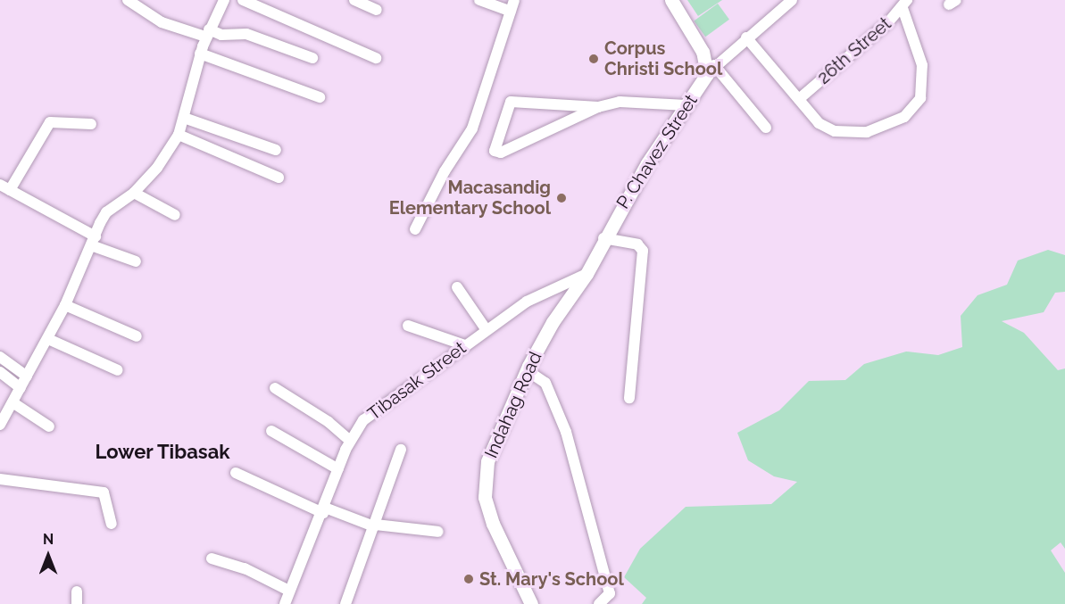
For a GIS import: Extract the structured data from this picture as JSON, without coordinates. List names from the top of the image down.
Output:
{
  "streets": {
    "main road": ["P. Chavez Street", "Indahag Road"],
    "street": ["26th Street", "Tibasak Street"]
  },
  "crossings": [
    ["P. Chavez Street", "Tibasak Street"],
    ["P. Chavez Street", "Indahag Road"],
    ["Tibasak Street", "Indahag Road"]
  ],
  "districts": ["Lower Tibasak"],
  "places": ["Corpus Christi School", "Macasandig Elementary School", "St. Mary's School"],
  "north": "top"
}
